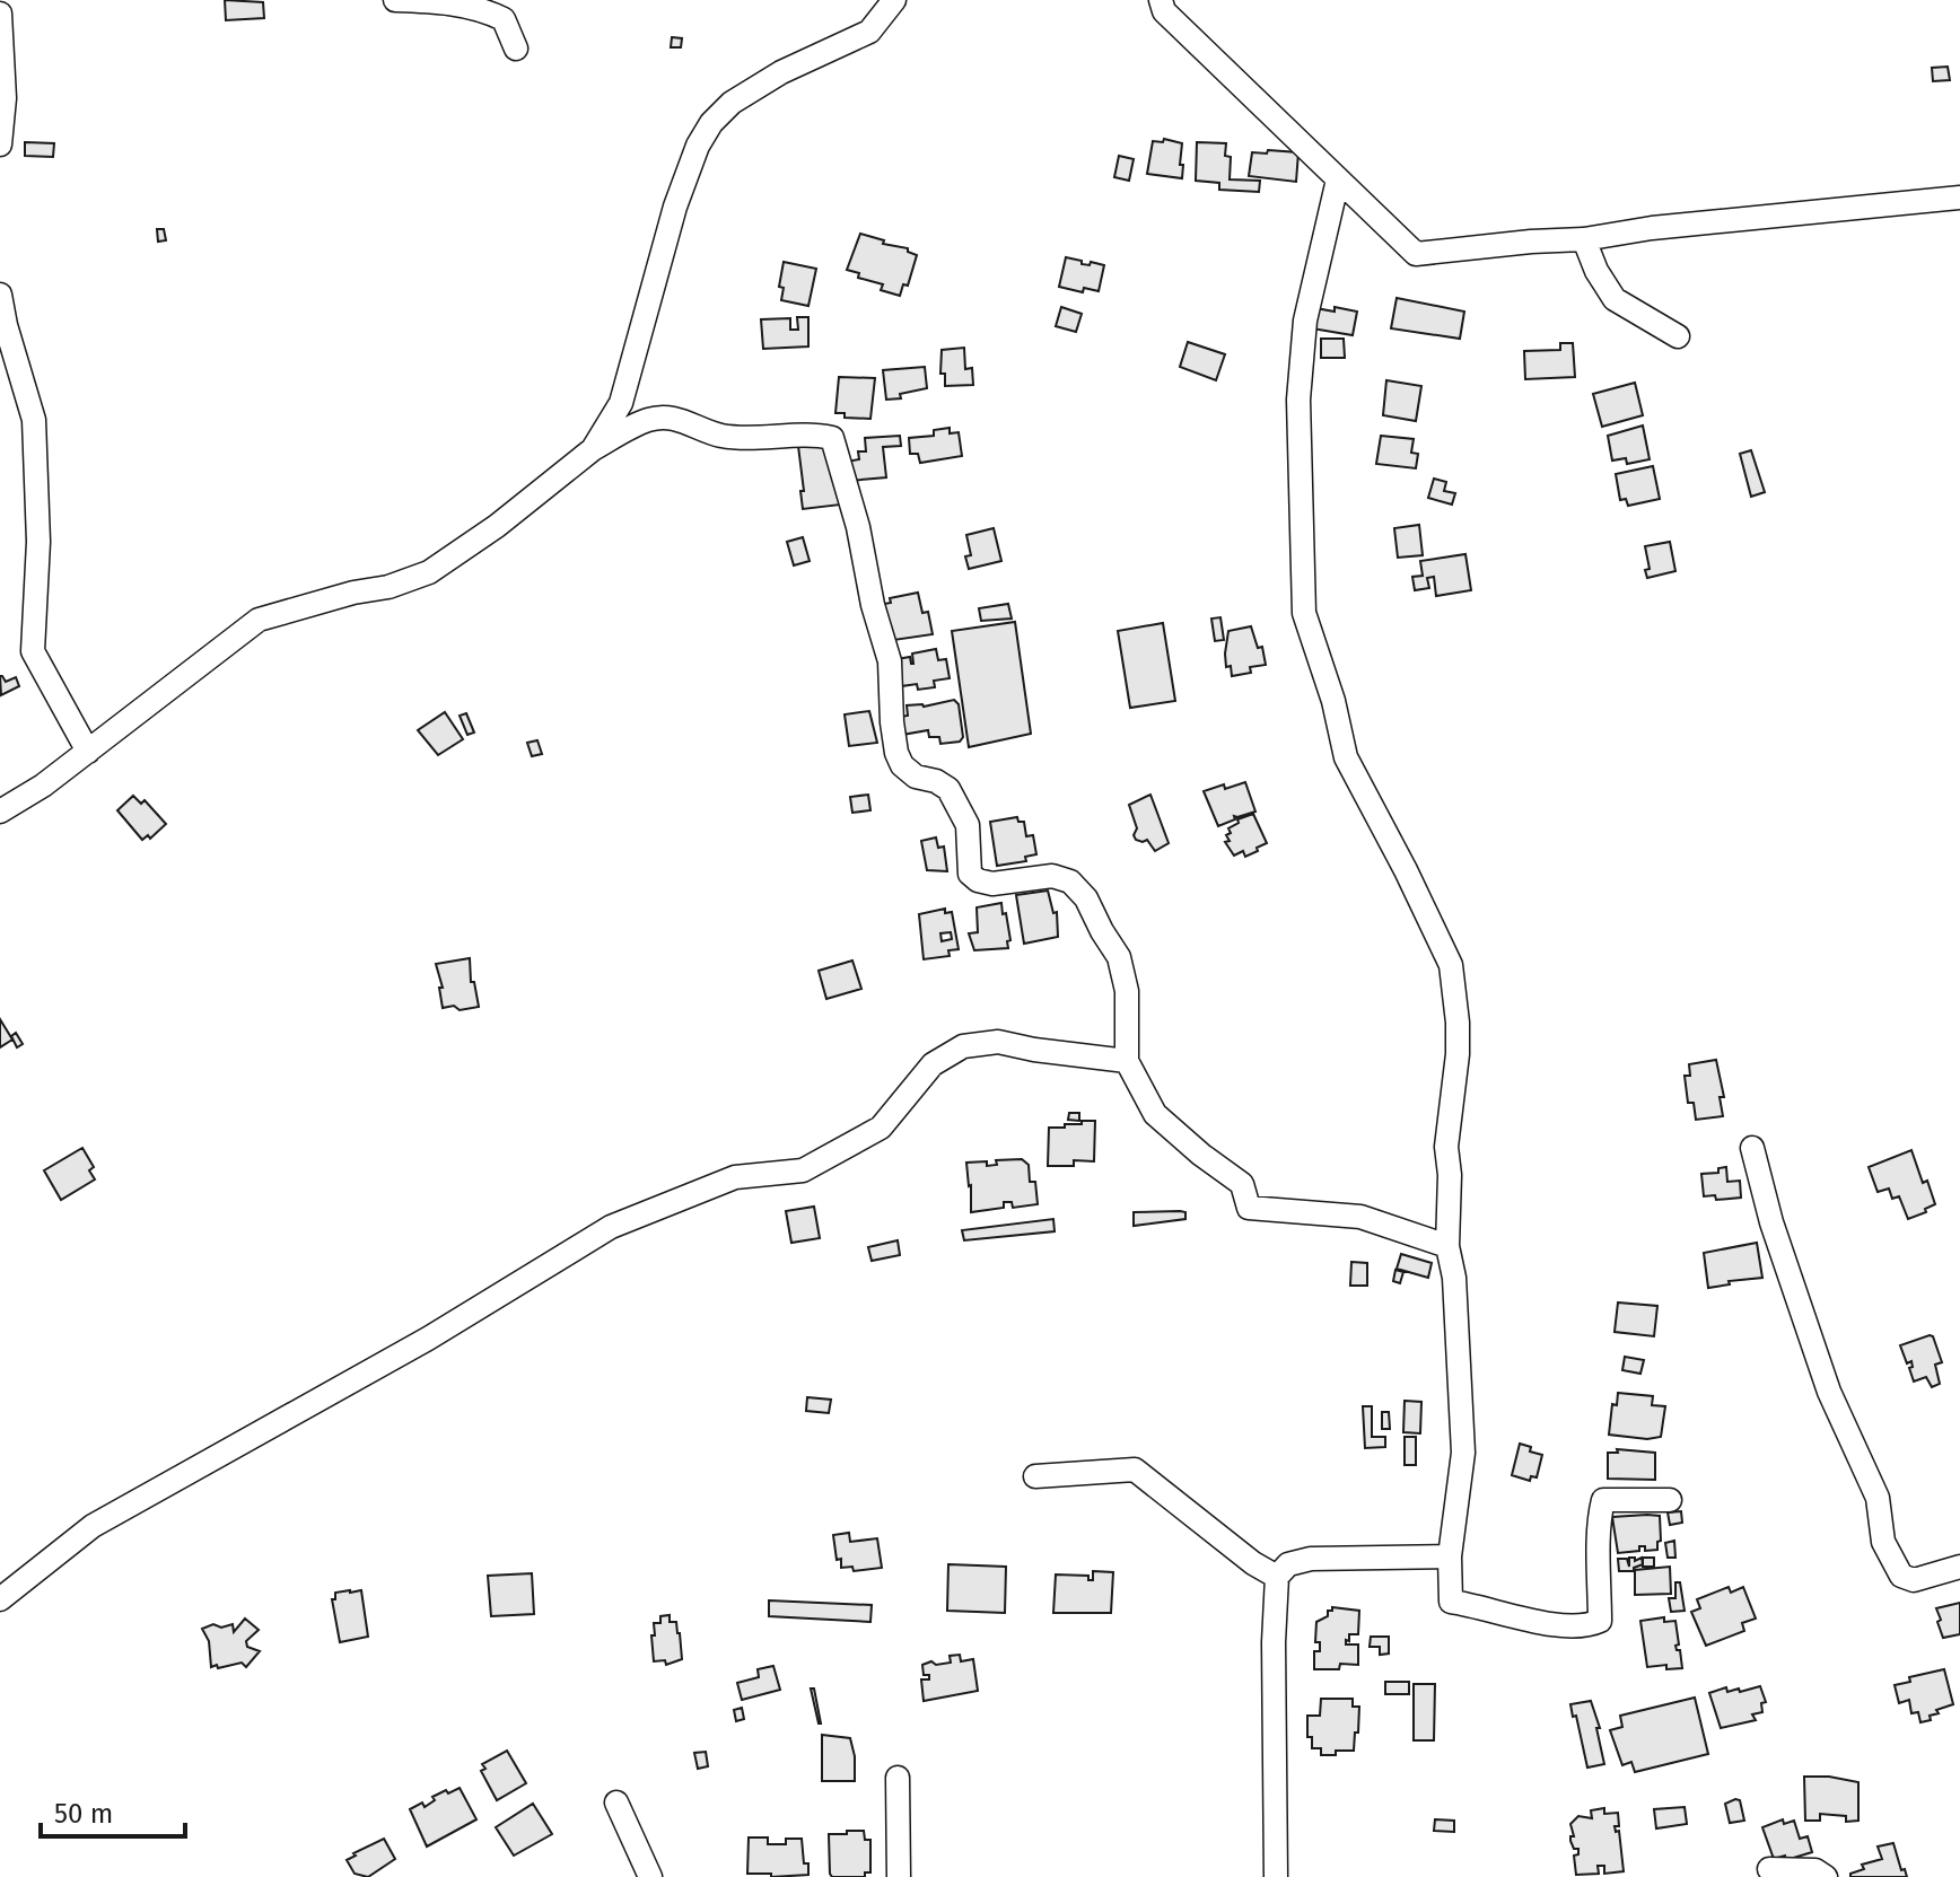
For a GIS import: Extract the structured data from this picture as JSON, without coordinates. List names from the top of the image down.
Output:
{
  "scale_bar": "50 m"
}
